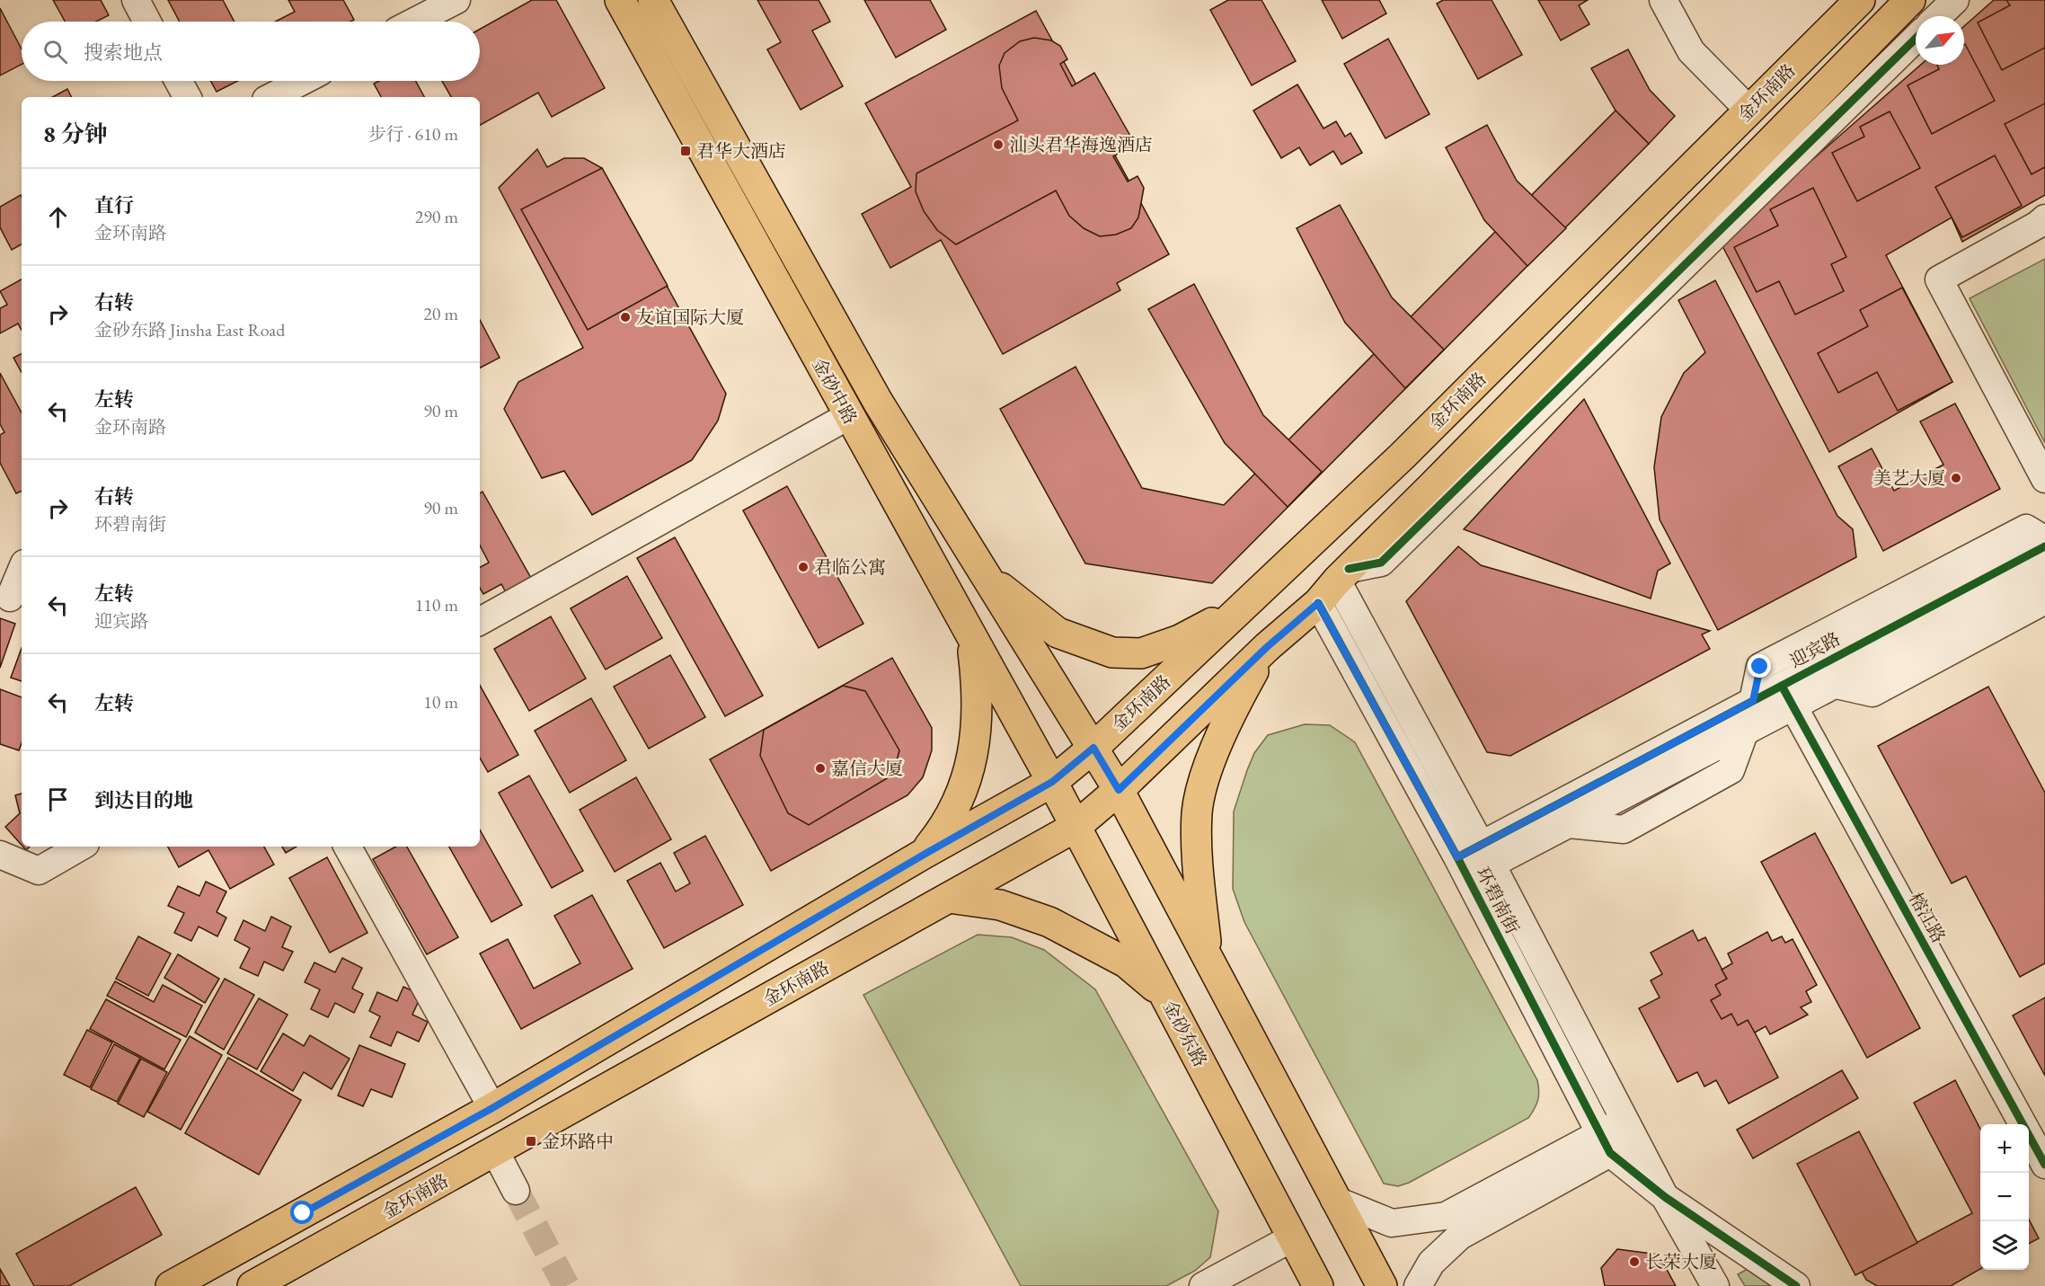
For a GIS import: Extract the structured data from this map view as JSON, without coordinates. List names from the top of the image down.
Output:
{
  "streets": {
    "main road": ["金环南路", "金砂中路", "金砂东路"],
    "street": ["迎宾路", "环碧南街", "榕江路"]
  },
  "crossings": [
    ["金环南路", "金砂中路"],
    ["金环南路", "环碧南街"],
    ["金环南路", "金砂东路"],
    ["金砂中路", "金砂东路"],
    ["迎宾路", "环碧南街"],
    ["迎宾路", "榕江路"]
  ],
  "places": {
    "other": [
      "汕头君华海逸酒店",
      "友谊国际大厦",
      "美艺大厦",
      "君临公寓",
      "嘉信大厦",
      "长荣大厦"
    ],
    "transit": ["君华大酒店", "金环路中"]
  },
  "north": "top right",
  "page": {
    "search": "搜索地点",
    "heading": ["8 分钟", "步行 · 610 m"],
    "list": [
      ["直行", "金环南路", "290 m"],
      ["右转", "金砂东路 Jinsha East Road", "20 m"],
      ["左转", "金环南路", "90 m"],
      ["右转", "环碧南街", "90 m"],
      ["左转", "迎宾路", "110 m"],
      ["左转", "10 m"],
      "到达目的地"
    ],
    "map_buttons": ["+", "−"]
  }
}
